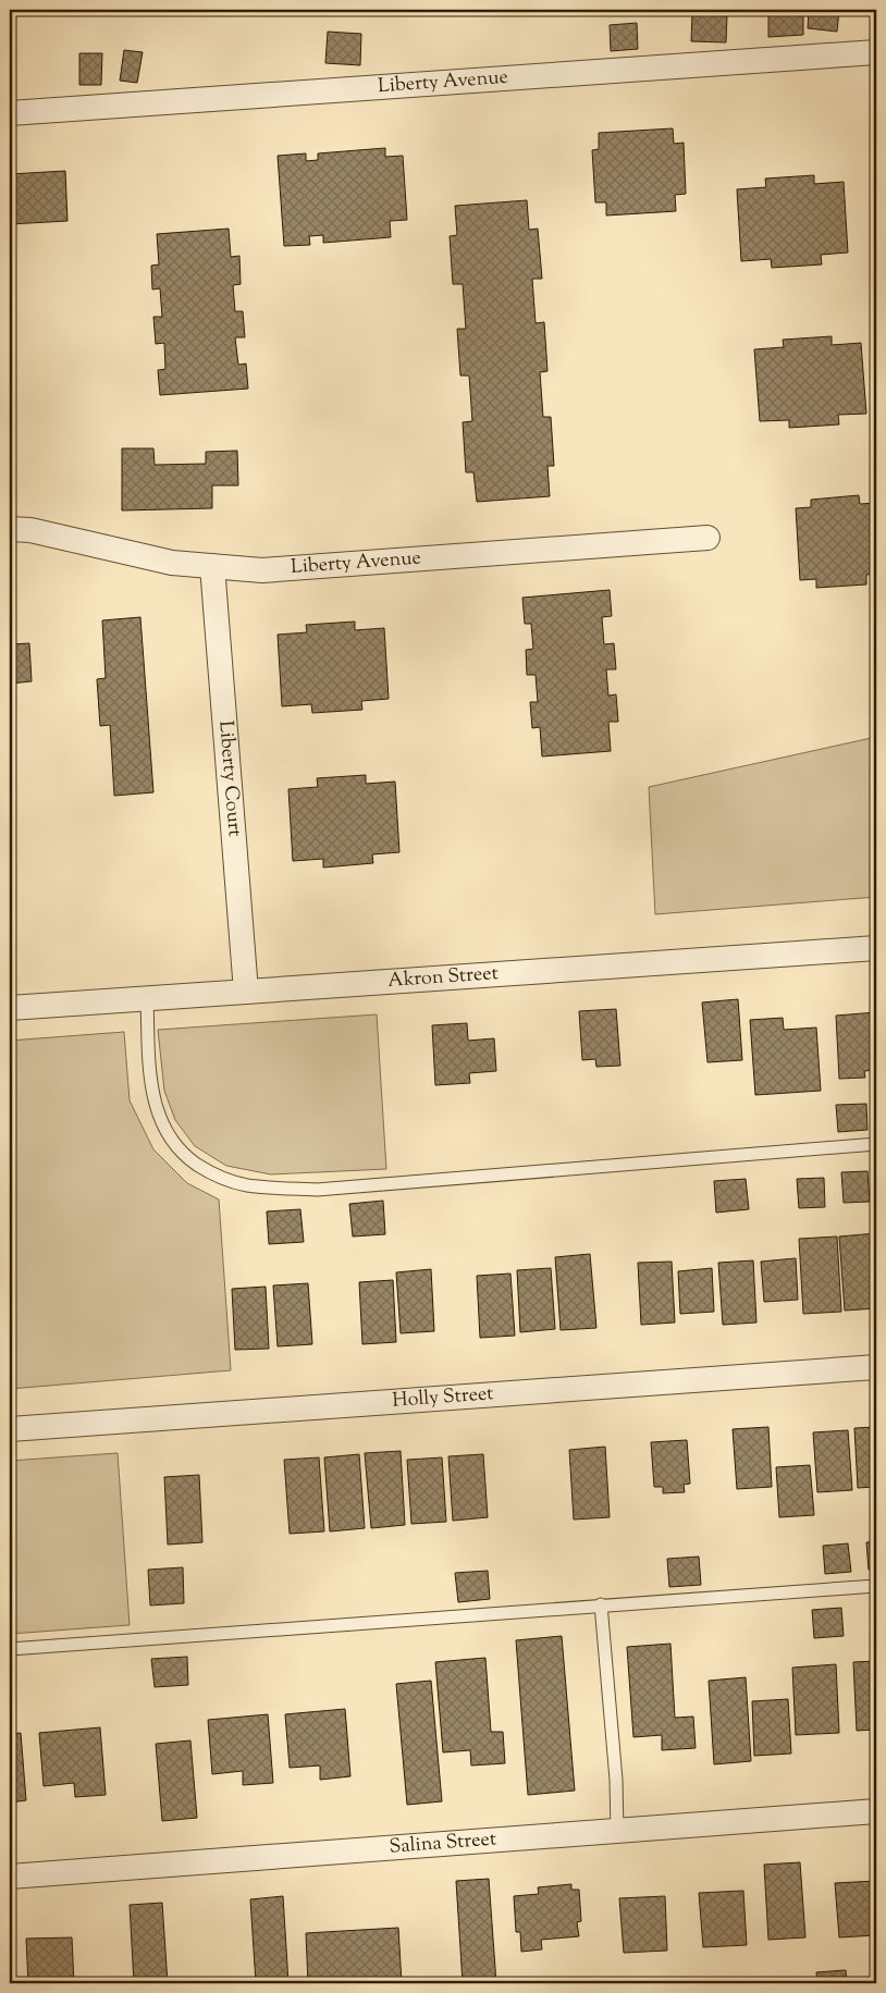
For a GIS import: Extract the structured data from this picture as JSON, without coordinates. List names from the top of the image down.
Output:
{
  "streets": {
    "street": [
      "Liberty Avenue",
      "Liberty Court",
      "Akron Street",
      "Holly Street",
      "Salina Street"
    ]
  },
  "crossings": [
    ["Liberty Avenue", "Liberty Court"],
    ["Liberty Court", "Akron Street"]
  ]
}
